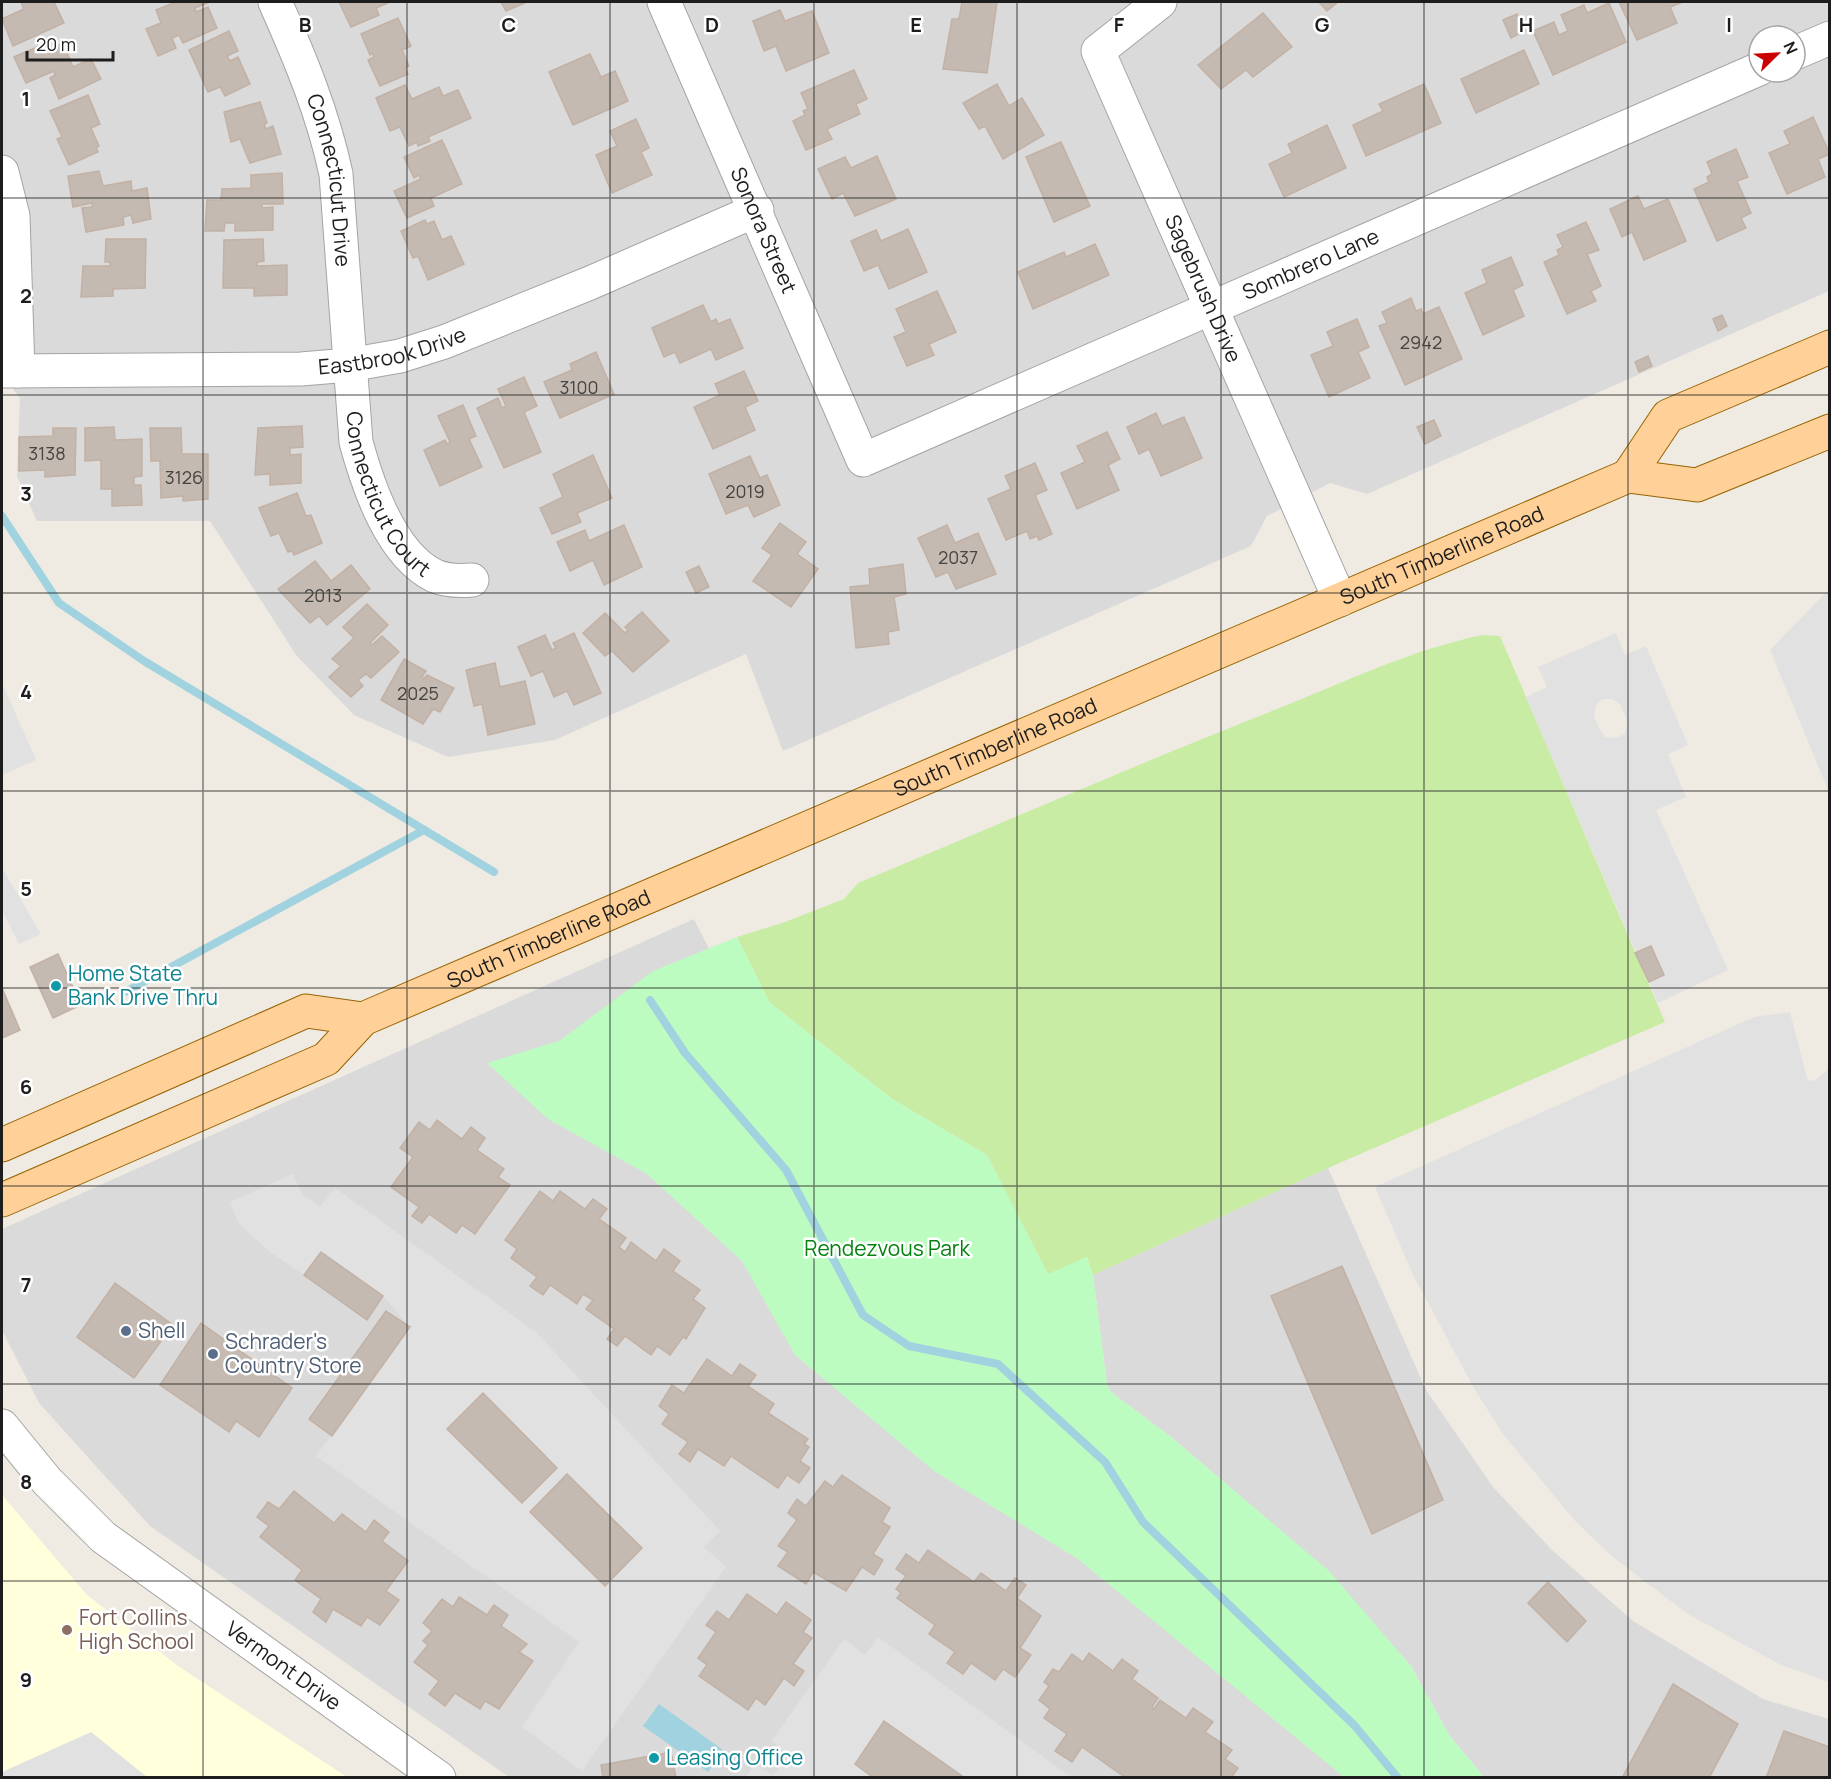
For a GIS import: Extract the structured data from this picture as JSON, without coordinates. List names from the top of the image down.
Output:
{
  "streets": {
    "main road": ["South Timberline Road"],
    "street": [
      "Connecticut Drive",
      "Sonora Street",
      "Sombrero Lane",
      "Sagebrush Drive",
      "Eastbrook Drive",
      "Connecticut Court",
      "Vermont Drive"
    ]
  },
  "crossings": [
    ["Connecticut Drive", "Eastbrook Drive"],
    ["Connecticut Drive", "Connecticut Court"],
    ["Sonora Street", "Sombrero Lane"],
    ["Sonora Street", "Eastbrook Drive"],
    ["Sombrero Lane", "Sagebrush Drive"],
    ["Sagebrush Drive", "South Timberline Road"],
    ["Eastbrook Drive", "Connecticut Court"]
  ],
  "parks": ["Rendezvous Park"],
  "places": [
    "Home State Bank Drive Thru",
    "Shell",
    "Schrader's Country Store",
    "Fort Collins High School",
    "Leasing Office"
  ],
  "house_numbers": [
    "2942",
    "3100",
    "3138",
    "3126",
    "2019",
    "2037",
    "2013",
    "2025"
  ],
  "scale_bar": "20 m",
  "north": "top right",
  "grid": {
    "columns": [
      "B",
      "C",
      "D",
      "E",
      "F",
      "G",
      "H",
      "I"
    ],
    "rows": [
      "1",
      "2",
      "3",
      "4",
      "5",
      "6",
      "7",
      "8",
      "9"
    ]
  }
}
